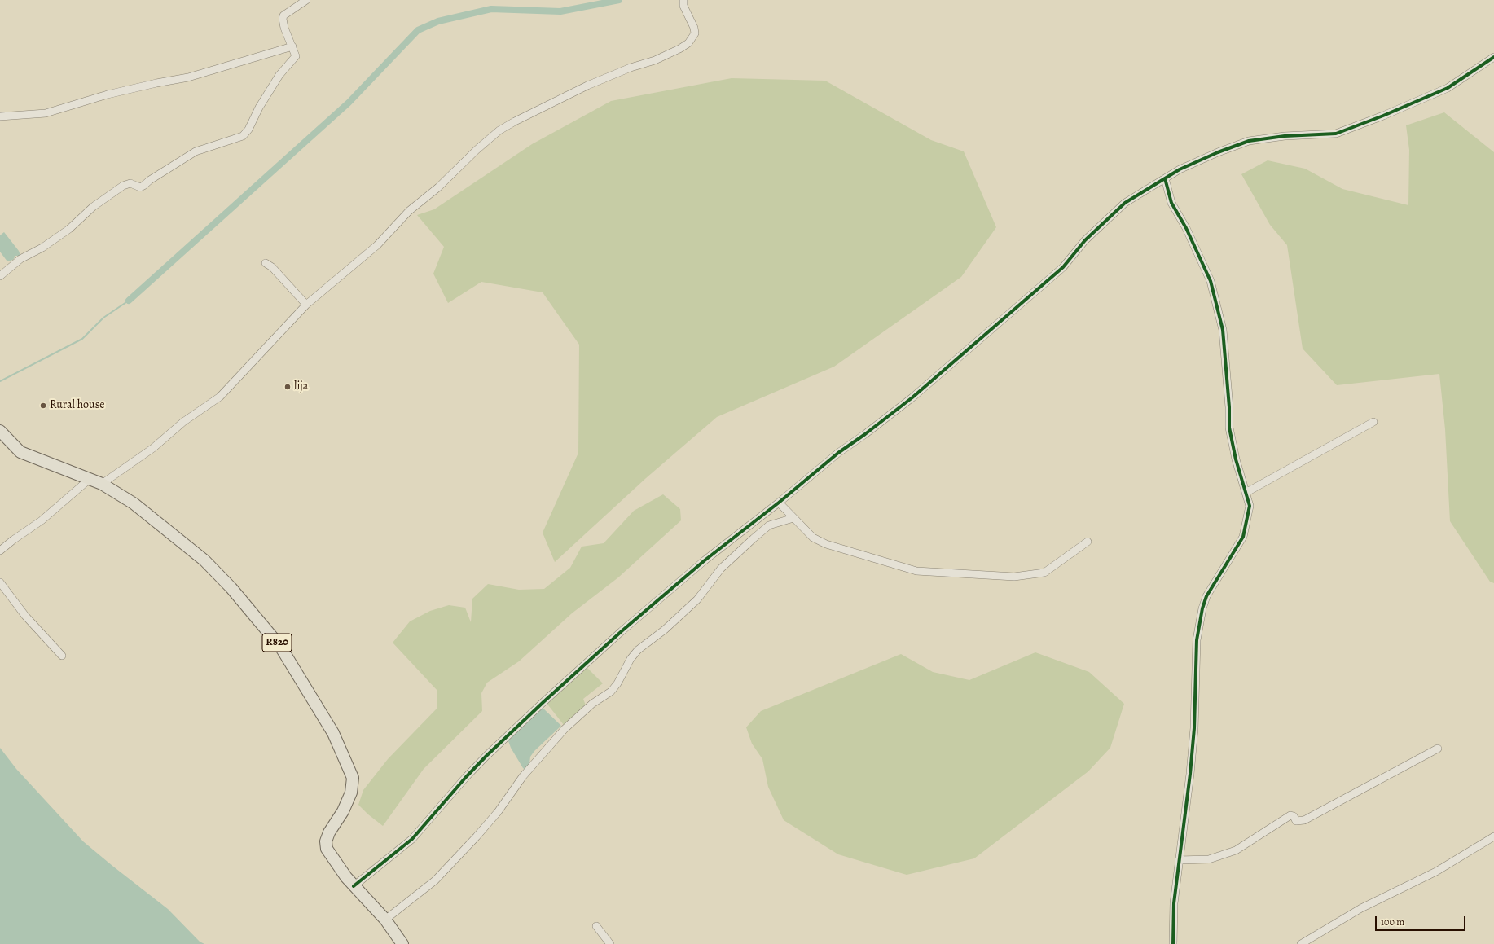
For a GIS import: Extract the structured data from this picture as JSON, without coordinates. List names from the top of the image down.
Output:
{
  "streets": {
    "main road": ["R820"]
  },
  "places": ["lija", "Rural house"],
  "scale_bar": "100 m"
}
